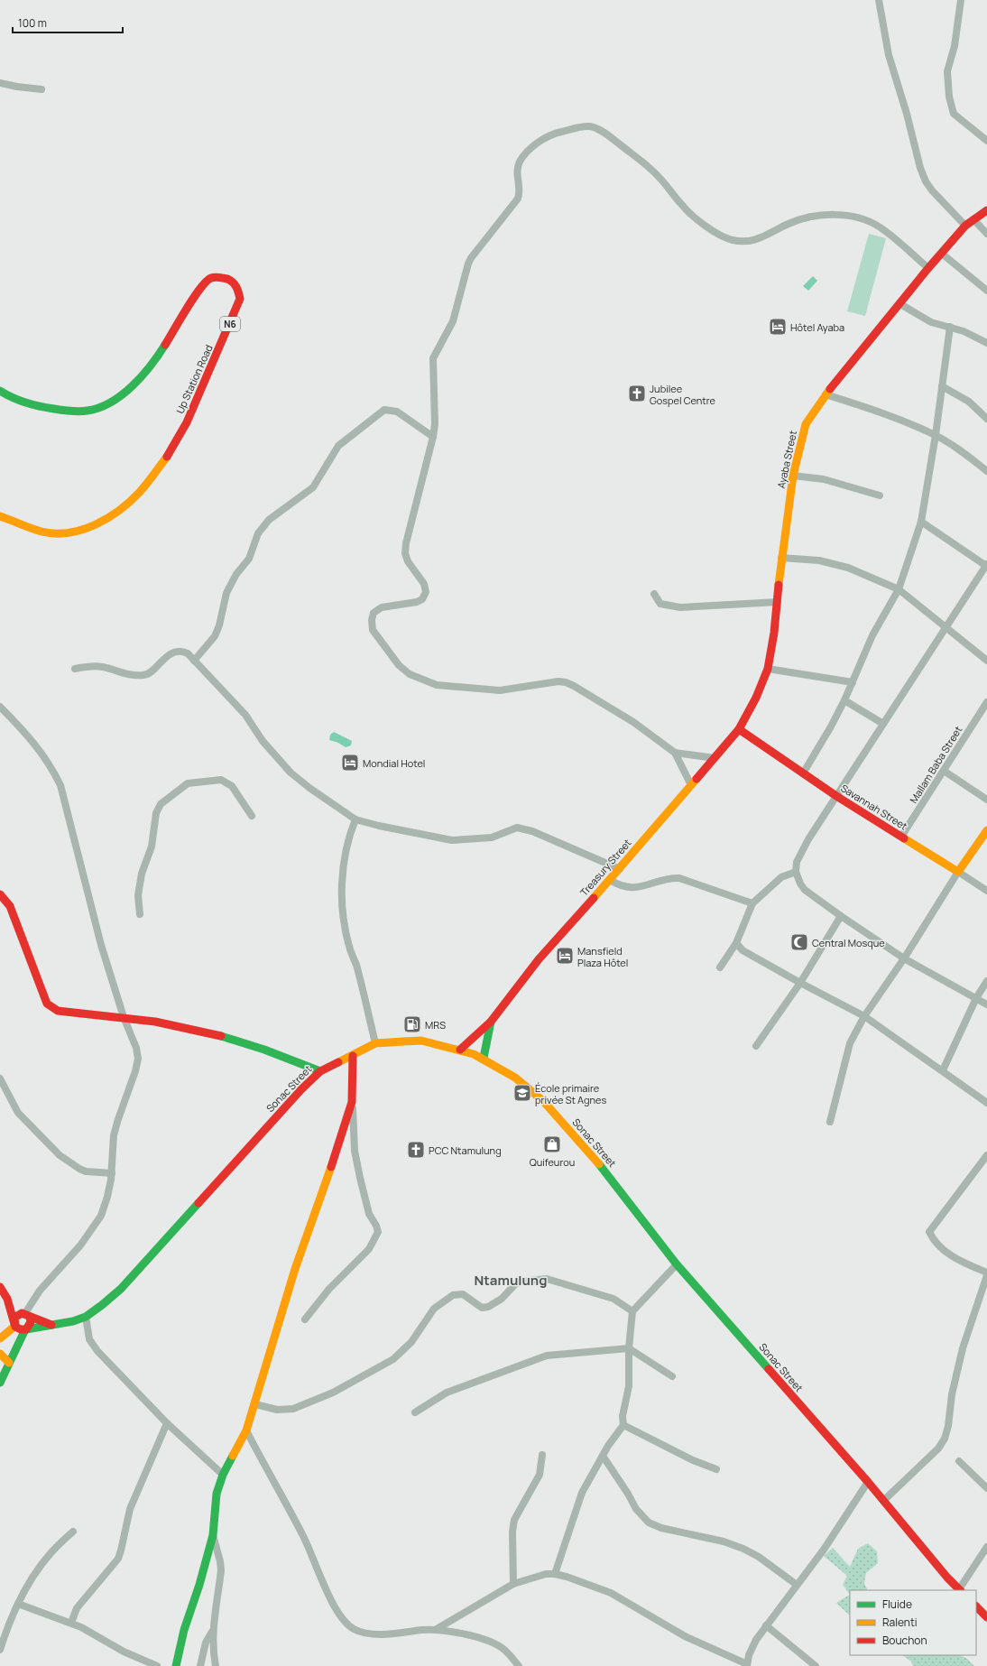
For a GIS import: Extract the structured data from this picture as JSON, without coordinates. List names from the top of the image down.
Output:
{
  "streets": {
    "main road": [
      "N6",
      "Up Station Road",
      "Ayaba Street",
      "Savannah Street",
      "Treasury Street",
      "Sonac Street"
    ],
    "street": ["Mallam Baba Street"]
  },
  "crossings": [
    ["Ayaba Street", "Savannah Street"],
    ["Ayaba Street", "Treasury Street"],
    ["Mallam Baba Street", "Savannah Street"],
    ["Savannah Street", "Treasury Street"],
    ["Treasury Street", "Sonac Street"]
  ],
  "districts": ["Ntamulung"],
  "places": {
    "hotel": ["Hôtel Ayaba", "Mondial Hotel", "Mansfield Plaza Hôtel"],
    "church": ["Jubilee Gospel Centre", "PCC Ntamulung"],
    "mosque": ["Central Mosque"],
    "fuel station": ["MRS"],
    "school or university": ["École primaire privée St Agnes"],
    "shop": ["Quifeurou"]
  },
  "legend": ["Fluide", "Ralenti", "Bouchon"],
  "scale_bar": "100 m"
}
